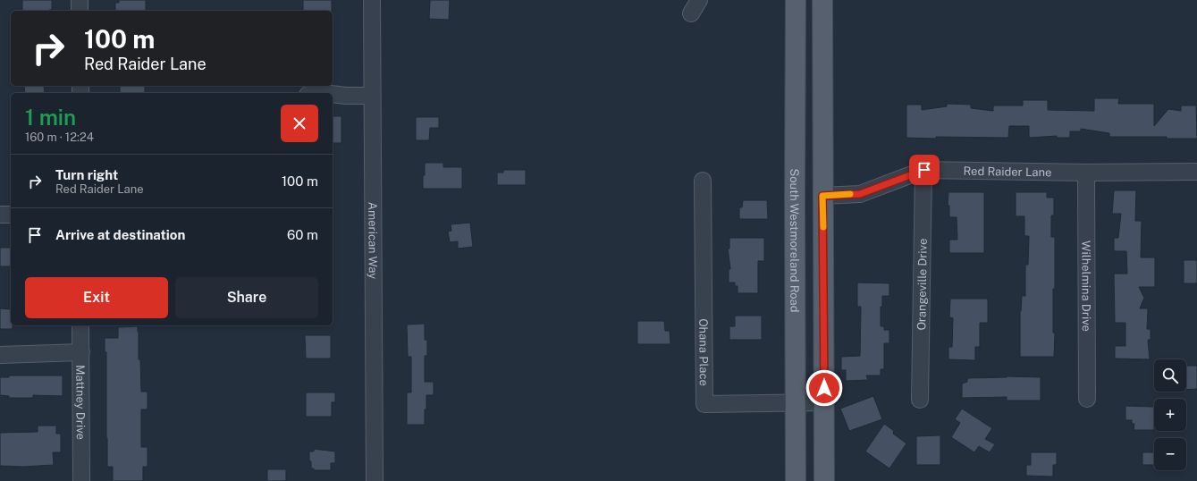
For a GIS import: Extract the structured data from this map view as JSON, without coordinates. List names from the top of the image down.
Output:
{
  "streets": {
    "main road": ["South Westmoreland Road"],
    "street": [
      "Red Raider Lane",
      "American Way",
      "Orangeville Drive",
      "Wilhelmina Drive",
      "Ohana Place",
      "Mattney Drive"
    ]
  },
  "crossings": [
    ["Red Raider Lane", "Orangeville Drive"],
    ["Red Raider Lane", "Wilhelmina Drive"],
    ["South Westmoreland Road", "Ohana Place"]
  ],
  "page": {
    "turn": ["100 m", "Red Raider Lane"],
    "heading": ["1 min", "160 m · 12:24"],
    "list": [
      {
        "name": "Turn right",
        "note": "Red Raider Lane",
        "value": "100 m"
      },
      {
        "name": "Arrive at destination",
        "value": "60 m"
      }
    ],
    "buttons": ["Exit", "Share"],
    "map_buttons": ["+", "−"]
  }
}
